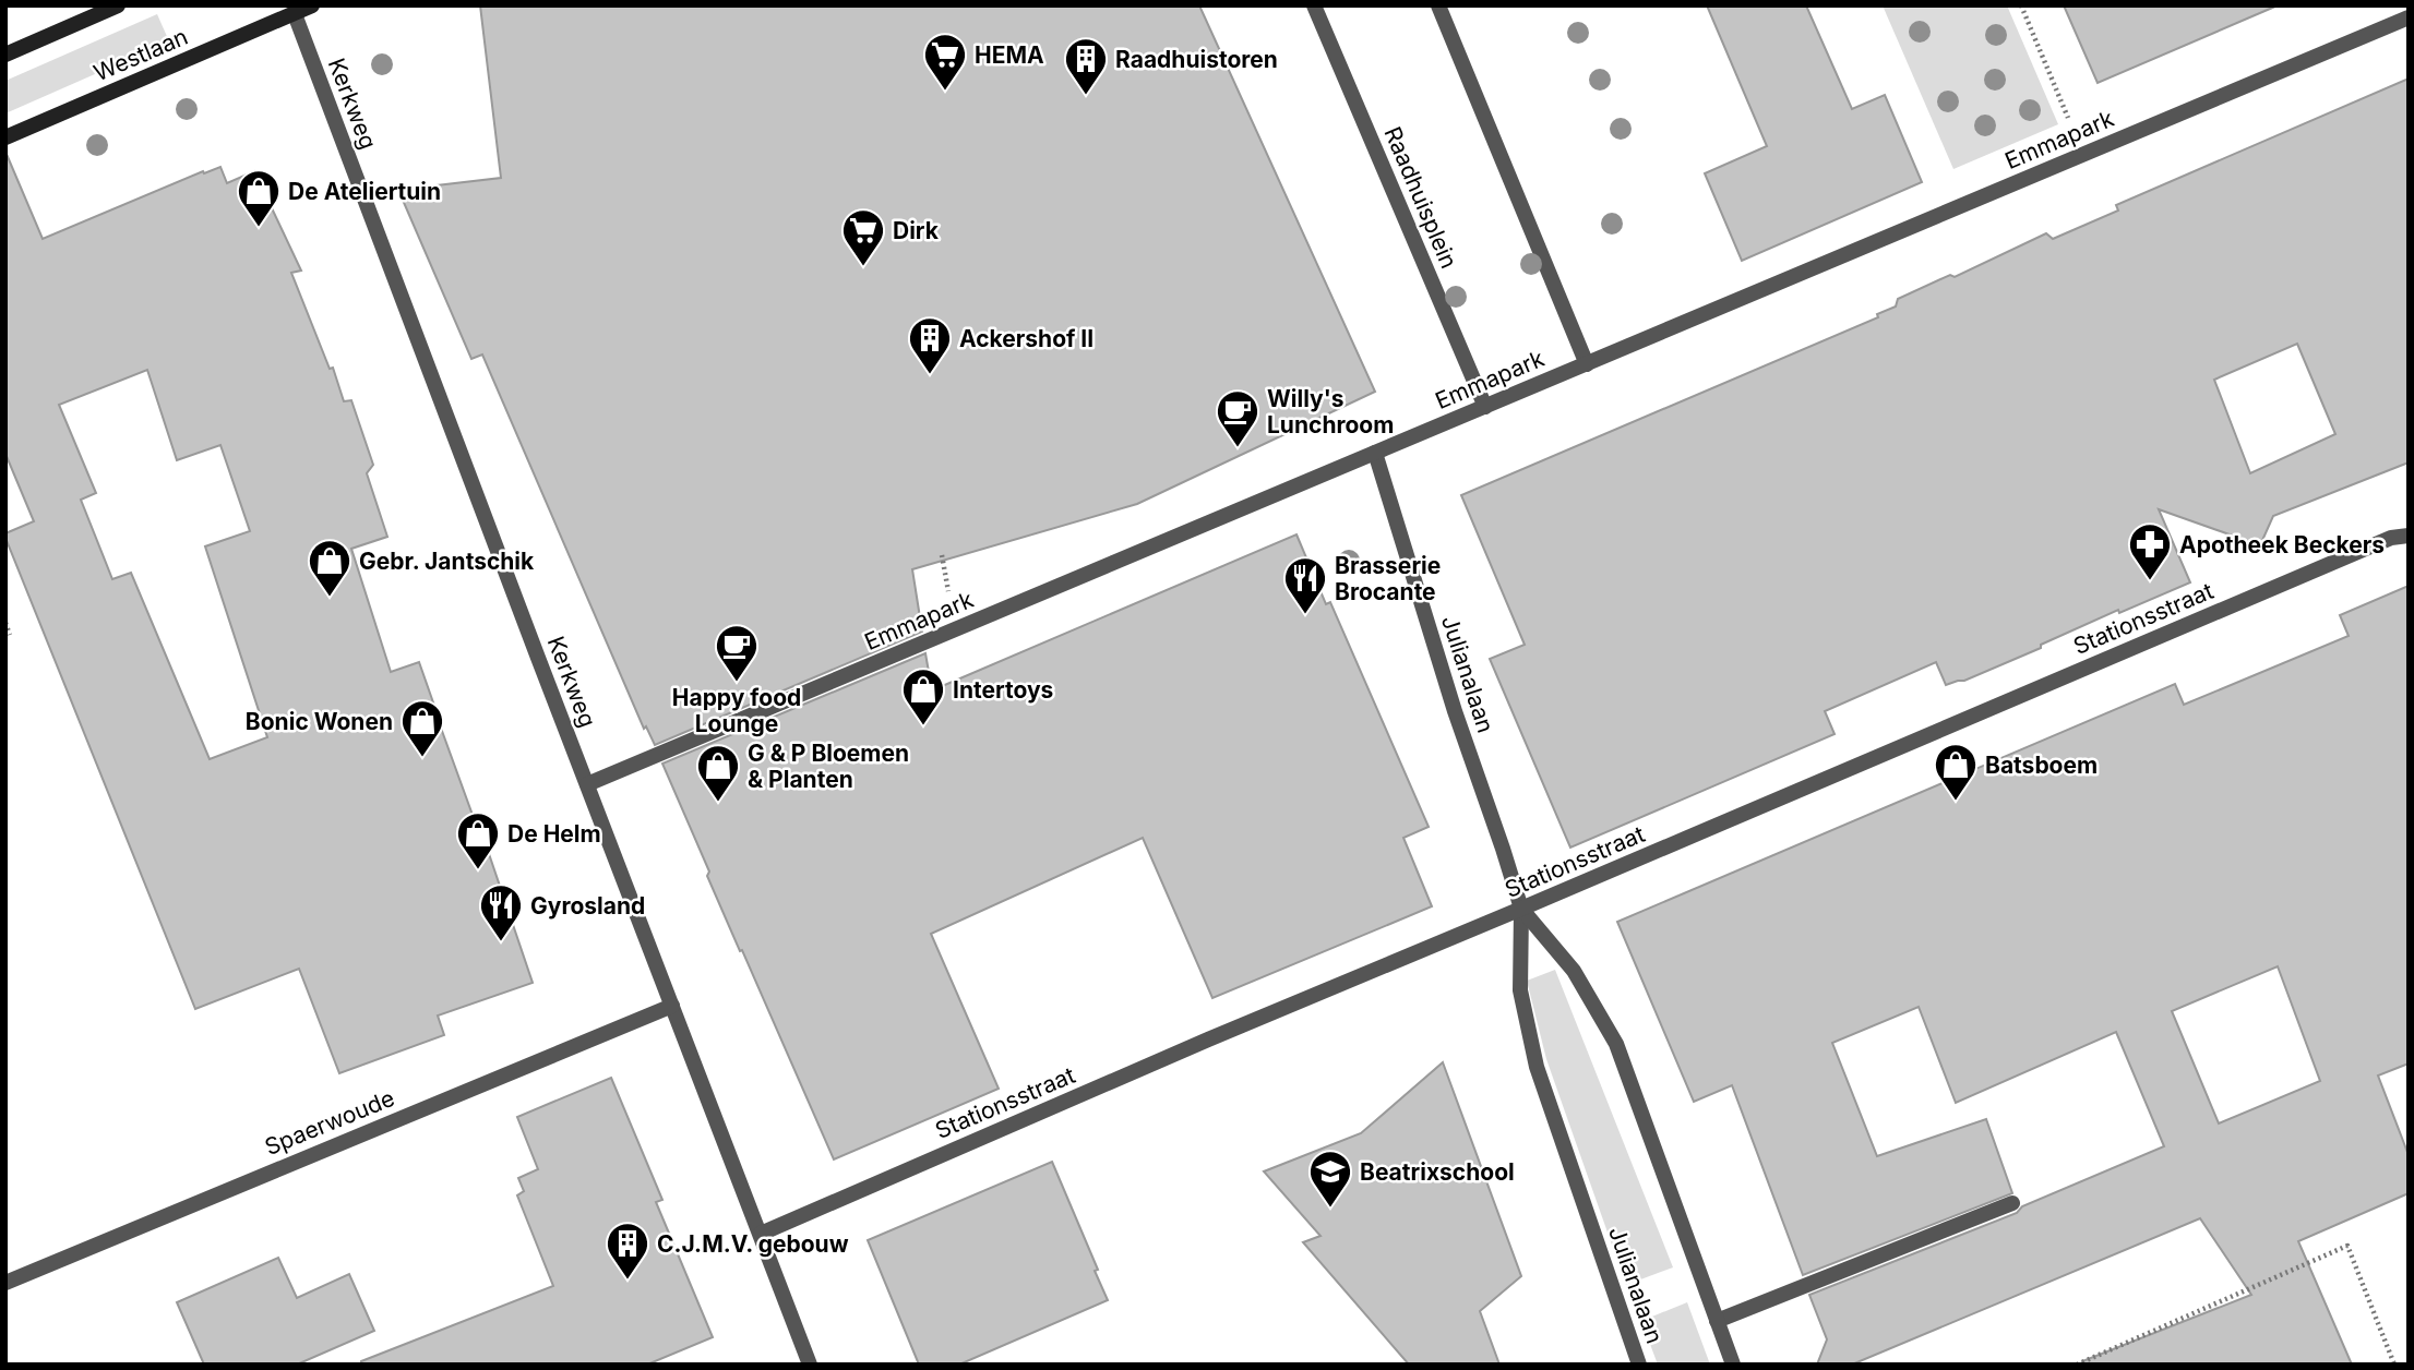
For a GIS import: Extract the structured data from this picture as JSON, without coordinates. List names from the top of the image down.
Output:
{
  "streets": {
    "main road": ["Westlaan"],
    "street": [
      "Kerkweg",
      "Emmapark",
      "Raadhuisplein",
      "Stationsstraat",
      "Julianalaan",
      "Spaerwoude"
    ]
  },
  "crossings": [
    ["Westlaan", "Kerkweg"],
    ["Kerkweg", "Emmapark"],
    ["Kerkweg", "Stationsstraat"],
    ["Kerkweg", "Spaerwoude"],
    ["Emmapark", "Raadhuisplein"],
    ["Emmapark", "Julianalaan"],
    ["Stationsstraat", "Julianalaan"]
  ],
  "places": {
    "supermarket": ["HEMA", "Dirk"],
    "building": ["Raadhuistoren", "Ackershof II", "C.J.M.V. gebouw"],
    "shop": [
      "De Ateliertuin",
      "Gebr. Jantschik",
      "Intertoys",
      "Bonic Wonen",
      "Batsboem",
      "G & P Bloemen & Planten",
      "De Helm"
    ],
    "cafe": ["Willy's Lunchroom", "Happy food Lounge"],
    "pharmacy": ["Apotheek Beckers"],
    "restaurant": ["Brasserie Brocante", "Gyrosland"],
    "school or university": ["Beatrixschool"]
  }
}
